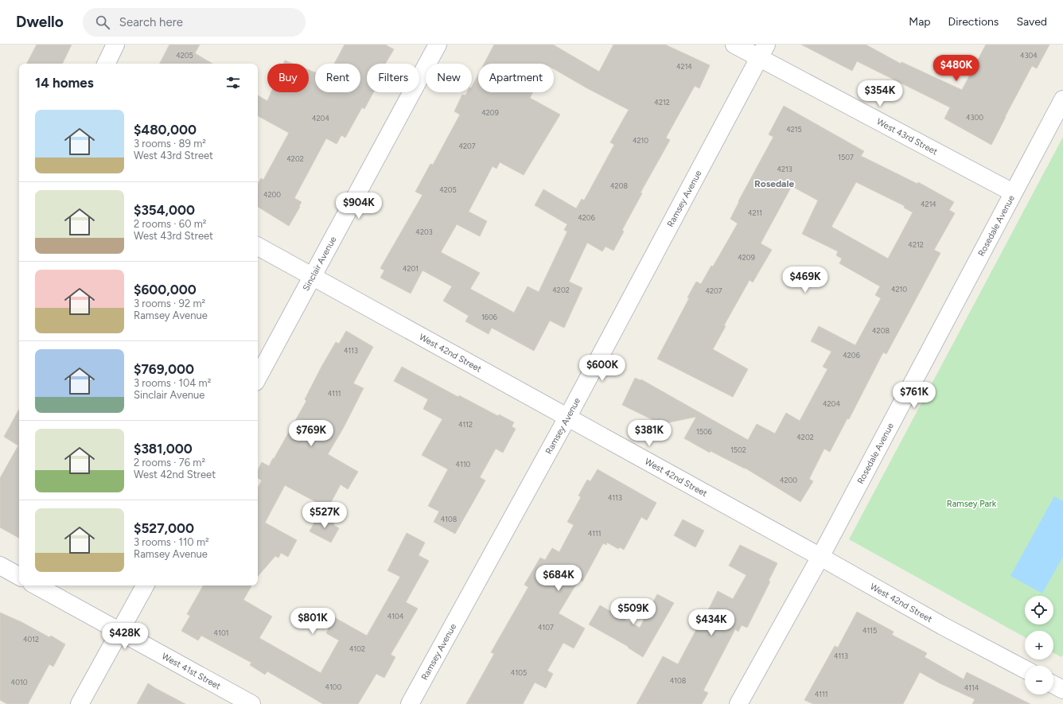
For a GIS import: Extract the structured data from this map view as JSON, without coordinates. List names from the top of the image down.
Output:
{
  "streets": {
    "street": [
      "West 43rd Street",
      "Ramsey Avenue",
      "Rosedale Avenue",
      "Sinclair Avenue",
      "West 42nd Street",
      "West 41st Street"
    ]
  },
  "crossings": [
    ["West 43rd Street", "Ramsey Avenue"],
    ["West 43rd Street", "Rosedale Avenue"],
    ["Ramsey Avenue", "West 42nd Street"],
    ["Rosedale Avenue", "West 42nd Street"],
    ["Sinclair Avenue", "West 42nd Street"]
  ],
  "districts": ["Rosedale"],
  "parks": ["Ramsey Park"],
  "house_numbers": [
    "4205",
    "4304",
    "4214",
    "4212",
    "4209",
    "4300",
    "4204",
    "4215",
    "4210",
    "4207",
    "1507",
    "4202",
    "4213",
    "4208",
    "4205",
    "4200",
    "4214",
    "4211",
    "4206",
    "4203",
    "4212",
    "4209",
    "4201",
    "4210",
    "4202",
    "4207",
    "1606",
    "4208",
    "4113",
    "4206",
    "4111",
    "4204",
    "4112",
    "1506",
    "4202",
    "1502",
    "4110",
    "4200",
    "4113",
    "4108",
    "4111",
    "4104",
    "4107",
    "4115",
    "4101",
    "4012",
    "4102",
    "4113",
    "4105",
    "4108",
    "4010",
    "4100",
    "4114",
    "4111"
  ],
  "page": {
    "header": "Dwello",
    "search": "Search here",
    "nav": ["Map", "Directions", "Saved"],
    "price": [
      "$480K",
      "$354K",
      "$904K",
      "$469K",
      "$600K",
      "$761K",
      "$769K",
      "$381K",
      "$527K",
      "$684K",
      "$509K",
      "$801K",
      "$434K",
      "$428K"
    ],
    "chip": [
      "Buy",
      "Rent",
      "Filters",
      "New",
      "Apartment"
    ],
    "heading": "14 homes",
    "list": [
      {
        "name": "$480,000",
        "note": "3 rooms · 89 m² · West 43rd Street"
      },
      {
        "name": "$354,000",
        "note": "2 rooms · 60 m² · West 43rd Street"
      },
      {
        "name": "$600,000",
        "note": "3 rooms · 92 m² · Ramsey Avenue"
      },
      {
        "name": "$769,000",
        "note": "3 rooms · 104 m² · Sinclair Avenue"
      },
      {
        "name": "$381,000",
        "note": "2 rooms · 76 m² · West 42nd Street"
      },
      {
        "name": "$527,000",
        "note": "3 rooms · 110 m² · Ramsey Avenue"
      }
    ],
    "map_buttons": ["+", "−"]
  }
}
